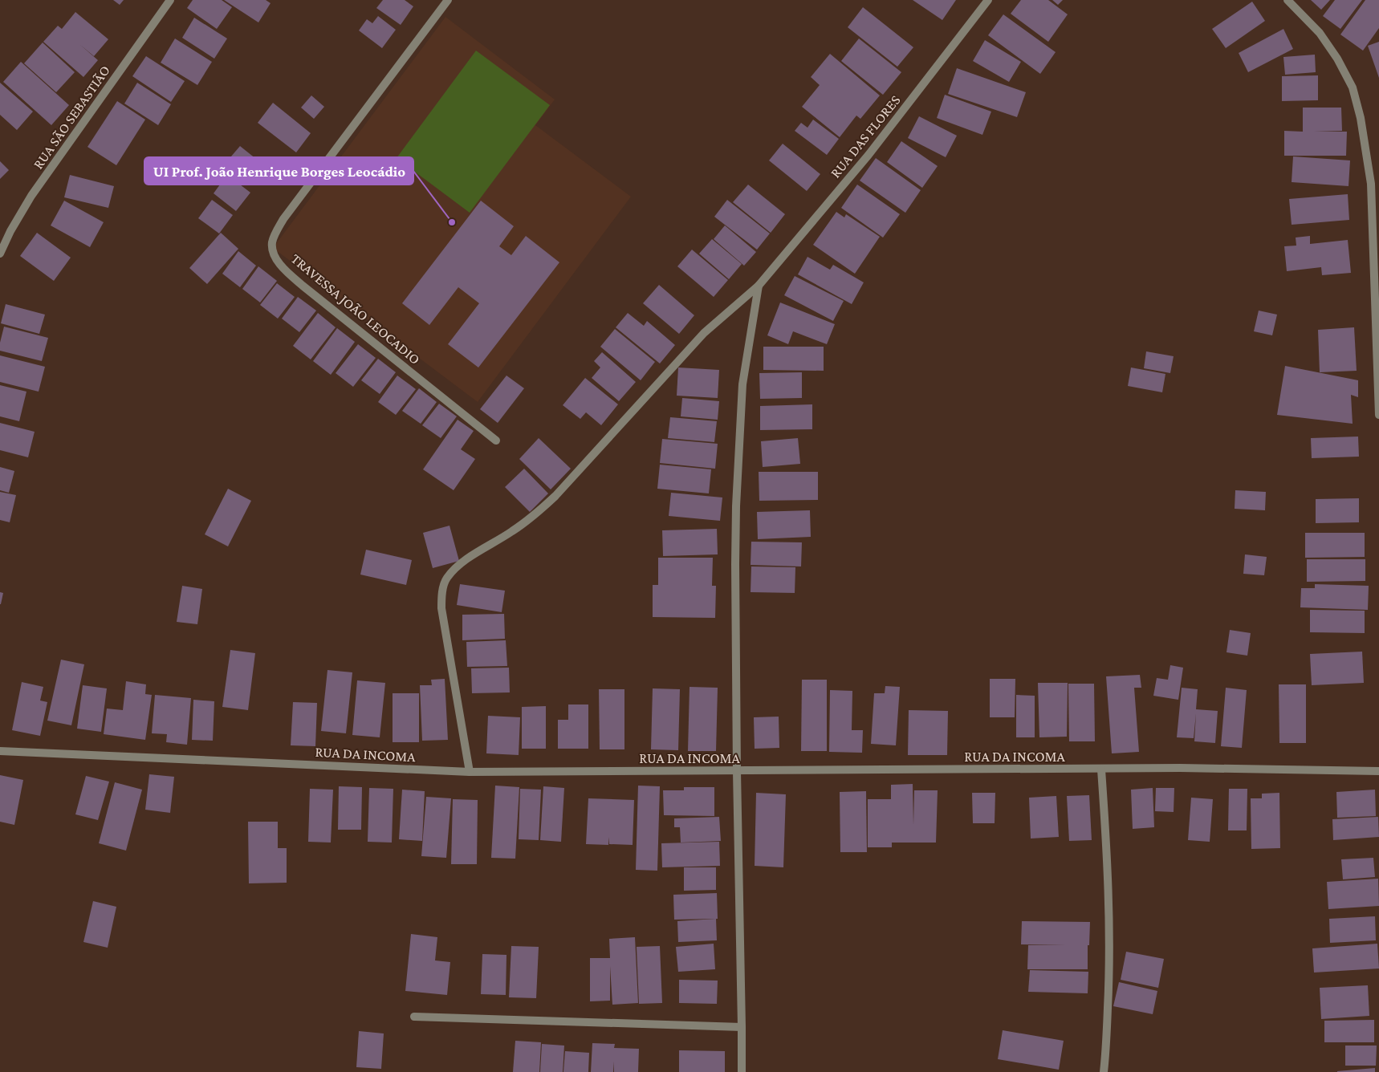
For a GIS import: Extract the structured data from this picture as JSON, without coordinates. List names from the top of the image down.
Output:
{
  "streets": {
    "street": [
      "RUA SÃO SEBASTIÃO",
      "RUA DAS FLORES",
      "TRAVESSA JOÃO LEOCADIO",
      "RUA DA INCOMA"
    ]
  },
  "crossings": [
    ["RUA DAS FLORES", "RUA DA INCOMA"]
  ],
  "places": ["UI Prof. João Henrique Borges Leocádio"]
}
